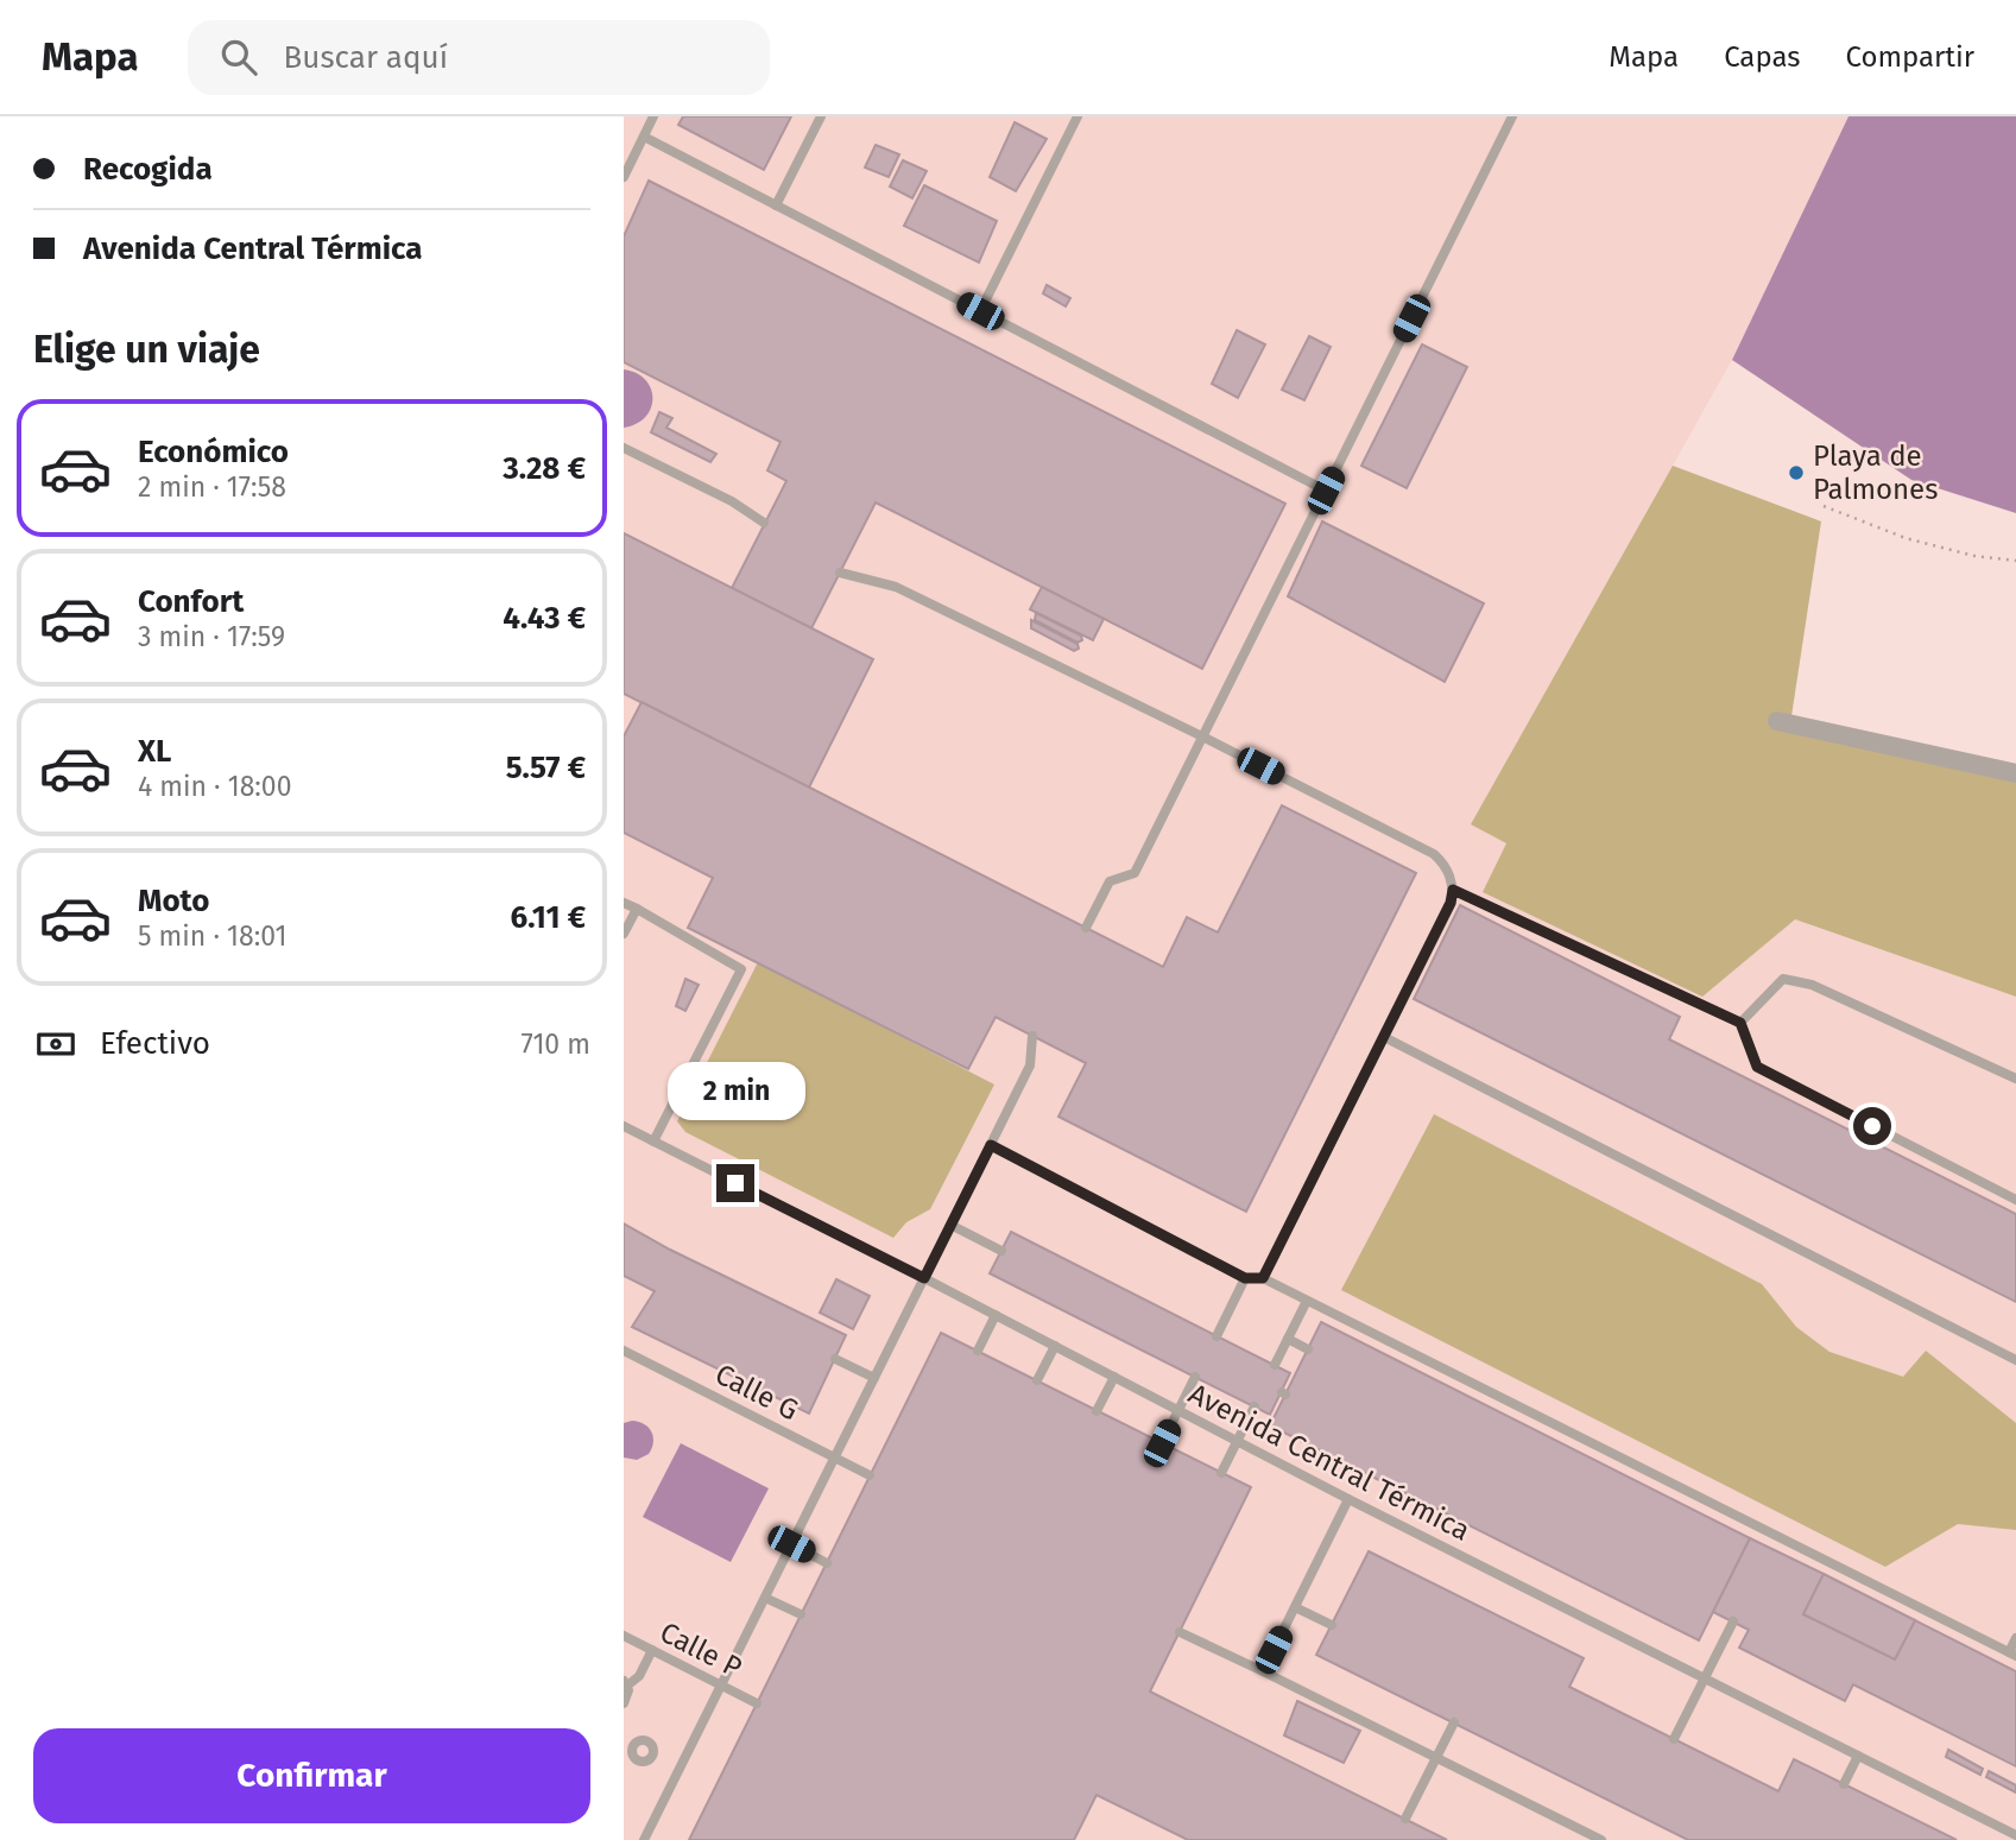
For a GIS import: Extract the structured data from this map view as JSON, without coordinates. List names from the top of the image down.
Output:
{
  "streets": {
    "lane": ["Calle G", "Avenida Central Térmica", "Calle P"]
  },
  "places": ["Playa de Palmones"],
  "page": {
    "header": "Mapa",
    "search": "Buscar aquí",
    "nav": ["Mapa", "Capas", "Compartir"],
    "banner": ["Recogida", "Avenida Central Térmica"],
    "heading": "Elige un viaje",
    "list": [
      {
        "name": "Económico",
        "note": "2 min · 17:58",
        "value": "3.28 €"
      },
      {
        "name": "Confort",
        "note": "3 min · 17:59",
        "value": "4.43 €"
      },
      {
        "name": "XL",
        "note": "4 min · 18:00",
        "value": "5.57 €"
      },
      {
        "name": "Moto",
        "note": "5 min · 18:01",
        "value": "6.11 €"
      }
    ],
    "pay": ["Efectivo", "710 m"],
    "bubble": "2 min",
    "buttons": "Confirmar"
  }
}
